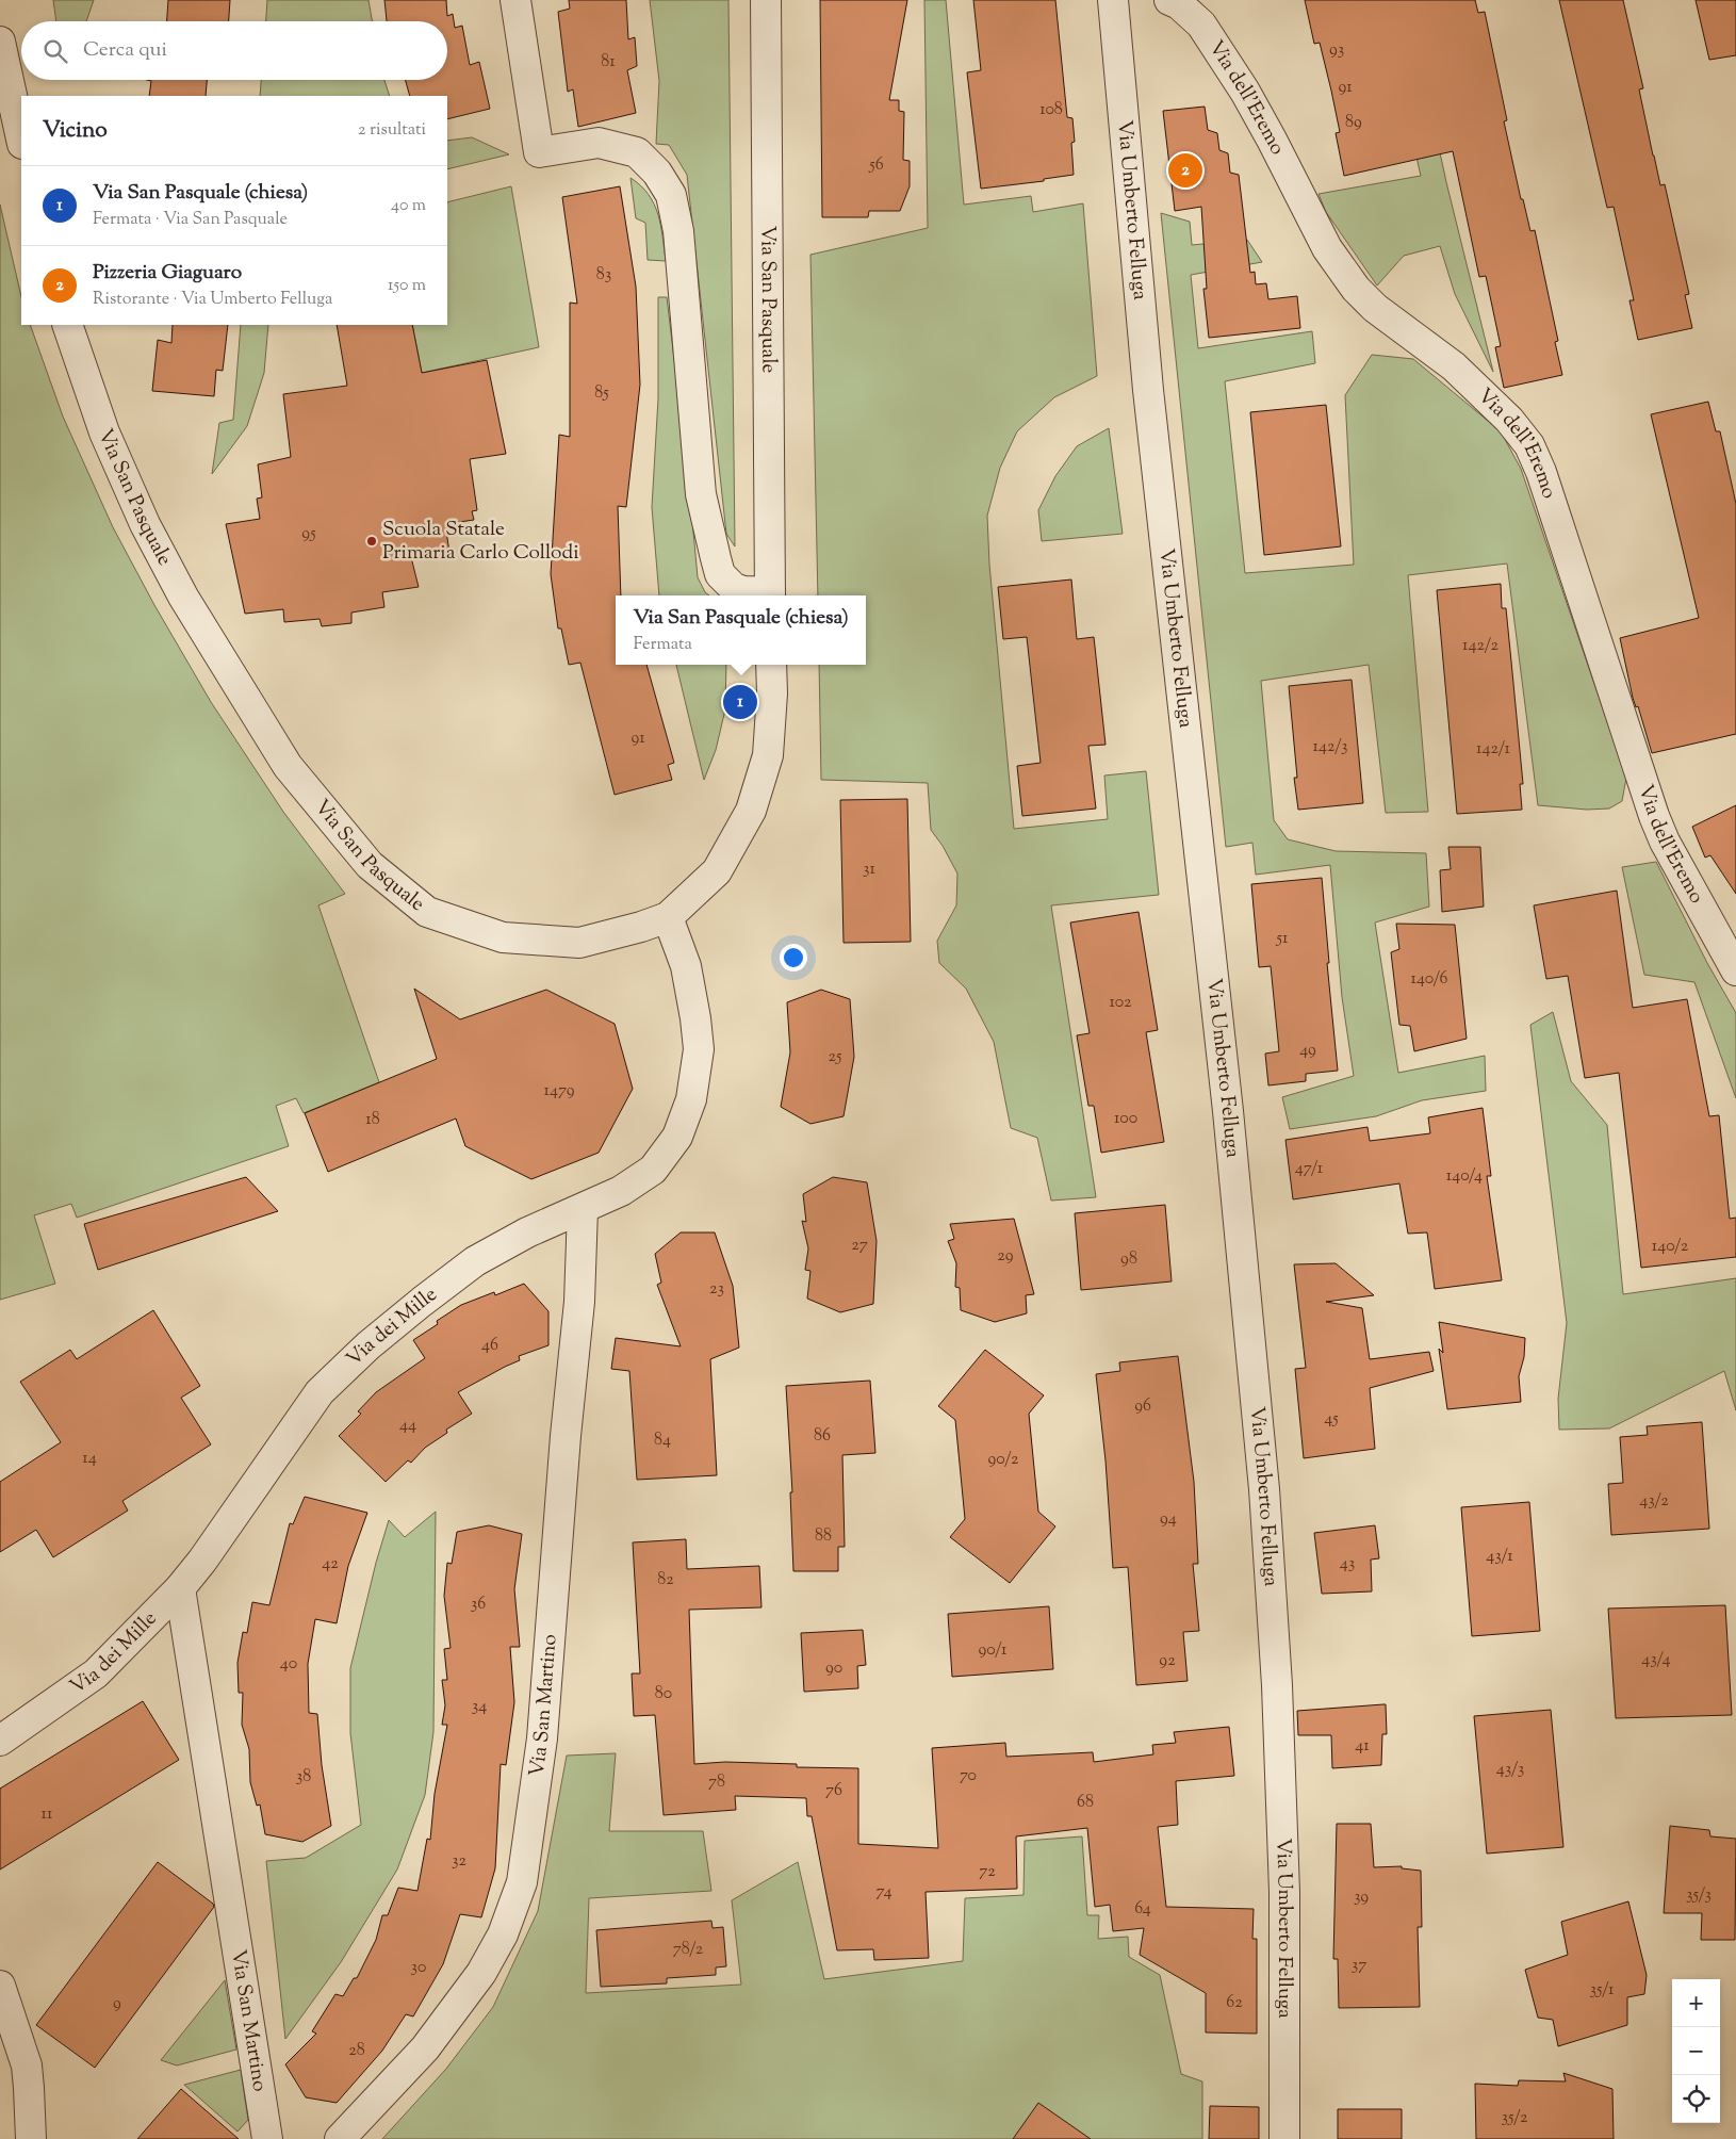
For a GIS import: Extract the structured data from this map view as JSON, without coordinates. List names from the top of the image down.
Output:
{
  "streets": {
    "street": [
      "Via dell'Eremo",
      "Via Umberto Felluga",
      "Via San Pasquale",
      "Via dei Mille",
      "Via San Martino"
    ]
  },
  "crossings": [
    ["Via San Pasquale", "Via dei Mille"],
    ["Via dei Mille", "Via San Martino"]
  ],
  "places": ["Scuola Statale Primaria Carlo Collodi"],
  "house_numbers": [
    "93",
    "81",
    "91",
    "108",
    "89",
    "56",
    "83",
    "85",
    "95",
    "142/2",
    "91",
    "142/3",
    "142/1",
    "31",
    "51",
    "140/6",
    "102",
    "49",
    "25",
    "1479",
    "100",
    "18",
    "47/1",
    "140/4",
    "27",
    "140/2",
    "29",
    "98",
    "23",
    "46",
    "96",
    "45",
    "44",
    "86",
    "84",
    "14",
    "90/2",
    "43/2",
    "94",
    "88",
    "43/1",
    "42",
    "43",
    "82",
    "36",
    "90/1",
    "43/4",
    "92",
    "40",
    "90",
    "80",
    "34",
    "41",
    "43/3",
    "70",
    "38",
    "78",
    "76",
    "68",
    "11",
    "32",
    "72",
    "74",
    "35/3",
    "39",
    "64",
    "78/2",
    "37",
    "30",
    "35/1",
    "62",
    "9",
    "28",
    "35/2"
  ],
  "page": {
    "search": "Cerca qui",
    "heading": ["Vicino", "2 risultati"],
    "pins": ["2", "1"],
    "list": [
      {
        "mark": "1",
        "name": "Via San Pasquale (chiesa)",
        "note": "Fermata · Via San Pasquale",
        "value": "40 m"
      },
      {
        "mark": "2",
        "name": "Pizzeria Giaguaro",
        "note": "Ristorante · Via Umberto Felluga",
        "value": "150 m"
      }
    ],
    "popup": ["Via San Pasquale (chiesa)", "Fermata"],
    "map_buttons": ["+", "−"]
  }
}
